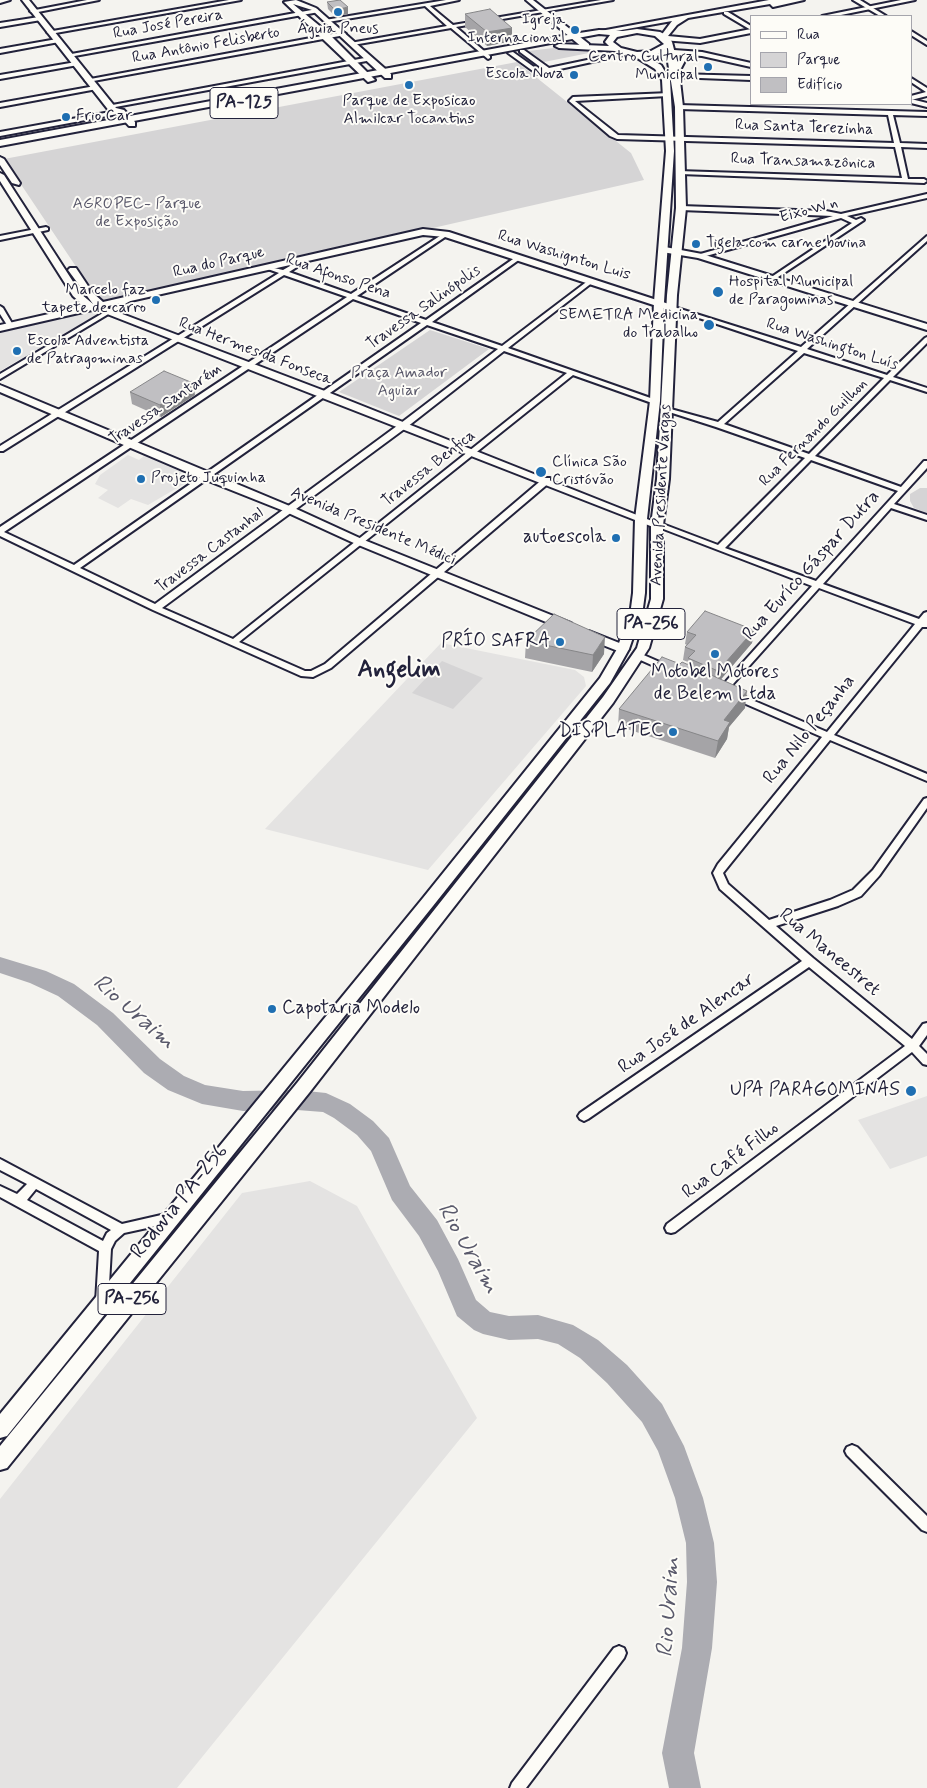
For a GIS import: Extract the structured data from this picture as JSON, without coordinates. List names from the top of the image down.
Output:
{
  "streets": {
    "main road": [
      "PA-125",
      "Avenida Presidente Vargas",
      "PA-256",
      "Rodovia PA-256"
    ],
    "street": [
      "Rua José Pereira",
      "Rua Antônio Felisberto",
      "Rua Santa Terezinha",
      "Rua Transamazônica",
      "Eixo W n",
      "Rua Washignton Luis",
      "Rua do Parque",
      "Rua Afonso Pena",
      "Travessa Salinópolis",
      "Rua Washington Luís",
      "Rua Hermes da Fonseca",
      "Travessa Santarém",
      "Rua Fernando Guilhon",
      "Travessa Benfica",
      "Avenida Presidente Médici",
      "Travessa Castanhal",
      "Rua Euríco Gáspar Dutra",
      "Rua Nilo Peçanha",
      "Rua Maneestret",
      "Rua José de Alencar",
      "Rua Café Filho"
    ]
  },
  "crossings": [
    ["PA-125", "Avenida Presidente Vargas"],
    ["Rua Santa Terezinha", "Avenida Presidente Vargas"],
    ["Rua Transamazônica", "Avenida Presidente Vargas"],
    ["Rua Washignton Luis", "Rua do Parque"],
    ["Rua Washignton Luis", "Travessa Salinópolis"],
    ["Rua Washignton Luis", "Rua Washington Luís"],
    ["Rua Washignton Luis", "Travessa Santarém"],
    ["Rua Washignton Luis", "Avenida Presidente Vargas"],
    ["Rua Washignton Luis", "Travessa Castanhal"],
    ["Rua do Parque", "Rua Afonso Pena"],
    ["Rua do Parque", "Rua Hermes da Fonseca"],
    ["Rua do Parque", "Travessa Santarém"],
    ["Rua Afonso Pena", "Travessa Salinópolis"],
    ["Rua Afonso Pena", "Travessa Santarém"],
    ["Rua Afonso Pena", "Travessa Benfica"],
    ["Rua Afonso Pena", "Avenida Presidente Vargas"],
    ["Rua Afonso Pena", "Travessa Castanhal"],
    ["Travessa Salinópolis", "Rua Hermes da Fonseca"],
    ["Travessa Salinópolis", "Avenida Presidente Médici"],
    ["Rua Washington Luís", "Rua Fernando Guilhon"],
    ["Rua Washington Luís", "Avenida Presidente Vargas"],
    ["Rua Hermes da Fonseca", "Travessa Santarém"],
    ["Rua Hermes da Fonseca", "Travessa Benfica"],
    ["Rua Hermes da Fonseca", "Avenida Presidente Vargas"],
    ["Rua Hermes da Fonseca", "Travessa Castanhal"],
    ["Travessa Santarém", "Avenida Presidente Médici"],
    ["Travessa Benfica", "Avenida Presidente Médici"],
    ["Avenida Presidente Vargas", "Avenida Presidente Médici"],
    ["Avenida Presidente Vargas", "Rodovia PA-256"],
    ["Avenida Presidente Médici", "Travessa Castanhal"],
    ["Rua Euríco Gáspar Dutra", "Rua Nilo Peçanha"],
    ["Rua Nilo Peçanha", "Rua Maneestret"],
    ["Rua Maneestret", "Rua José de Alencar"],
    ["Rua Maneestret", "Rua Café Filho"]
  ],
  "districts": ["Angelim"],
  "water": ["Rio Uraim"],
  "parks": ["AGROPEC- Parque de Exposição", "Praça Amador Aguiar"],
  "places": [
    "Águia Pneus",
    "Igreja Internacional",
    "Centro Cultural Municipal",
    "Escola Nova",
    "Parque de Exposicao Almilcar Tocantins",
    "Frio Car",
    "Tigela com carne bovina",
    "Hospital Municipal de Paragominas",
    "Marcelo faz tapete de carro",
    "SEMETRA Medicina do Trabalho",
    "Escola Adventista de Patragominas",
    "Clínica São Cristóvão",
    "Projeto Juquinha",
    "autoescola",
    "PRÍO SAFRA",
    "Motobel Motores de Belem Ltda",
    "DISPLATEC",
    "Capotaria Modelo",
    "UPA PARAGOMINAS"
  ],
  "legend": ["Rua", "Parque", "Edifício"]
}
